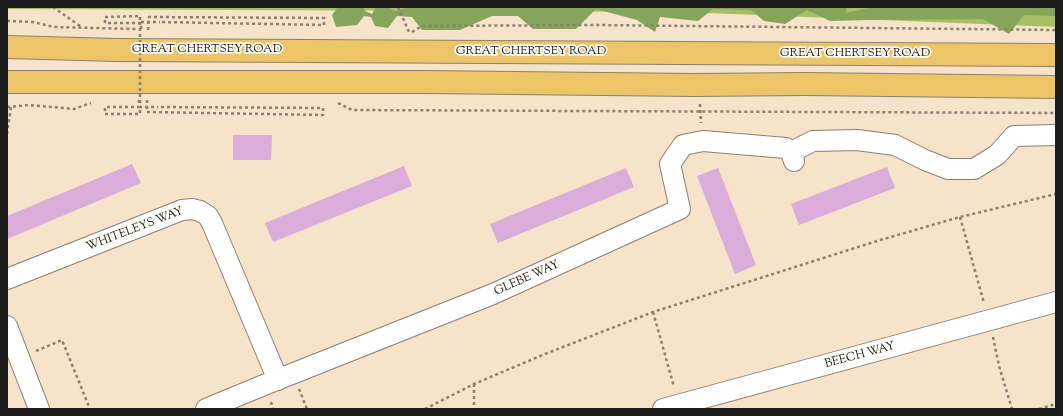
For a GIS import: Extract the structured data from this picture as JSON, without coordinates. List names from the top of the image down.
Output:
{
  "streets": {
    "highway": ["GREAT CHERTSEY ROAD"],
    "street": ["WHITELEYS WAY", "GLEBE WAY", "BEECH WAY"]
  },
  "crossings": [
    ["WHITELEYS WAY", "GLEBE WAY"]
  ]
}
